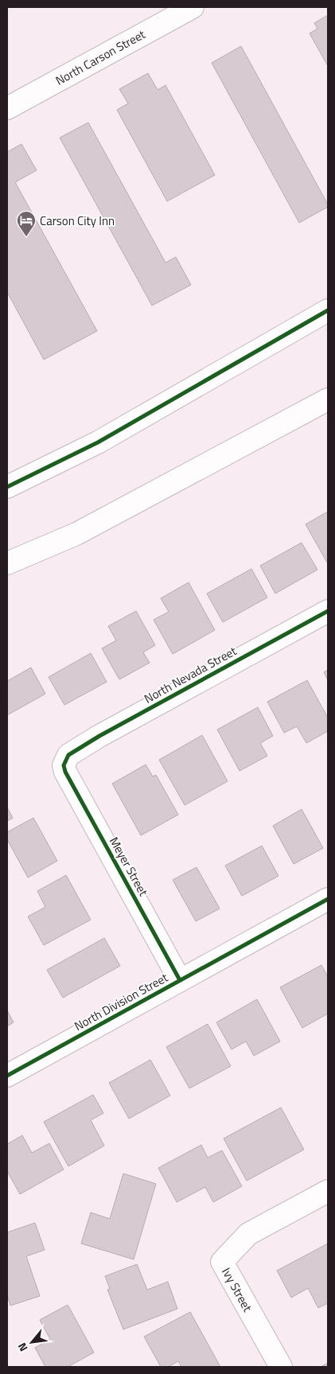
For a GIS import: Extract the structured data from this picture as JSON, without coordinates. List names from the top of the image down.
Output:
{
  "streets": {
    "street": [
      "North Carson Street",
      "North Nevada Street",
      "Meyer Street",
      "North Division Street",
      "Ivy Street"
    ]
  },
  "crossings": [
    ["North Nevada Street", "Meyer Street"],
    ["Meyer Street", "North Division Street"]
  ],
  "places": {
    "hotel": ["Carson City Inn"]
  },
  "north": "bottom left"
}
